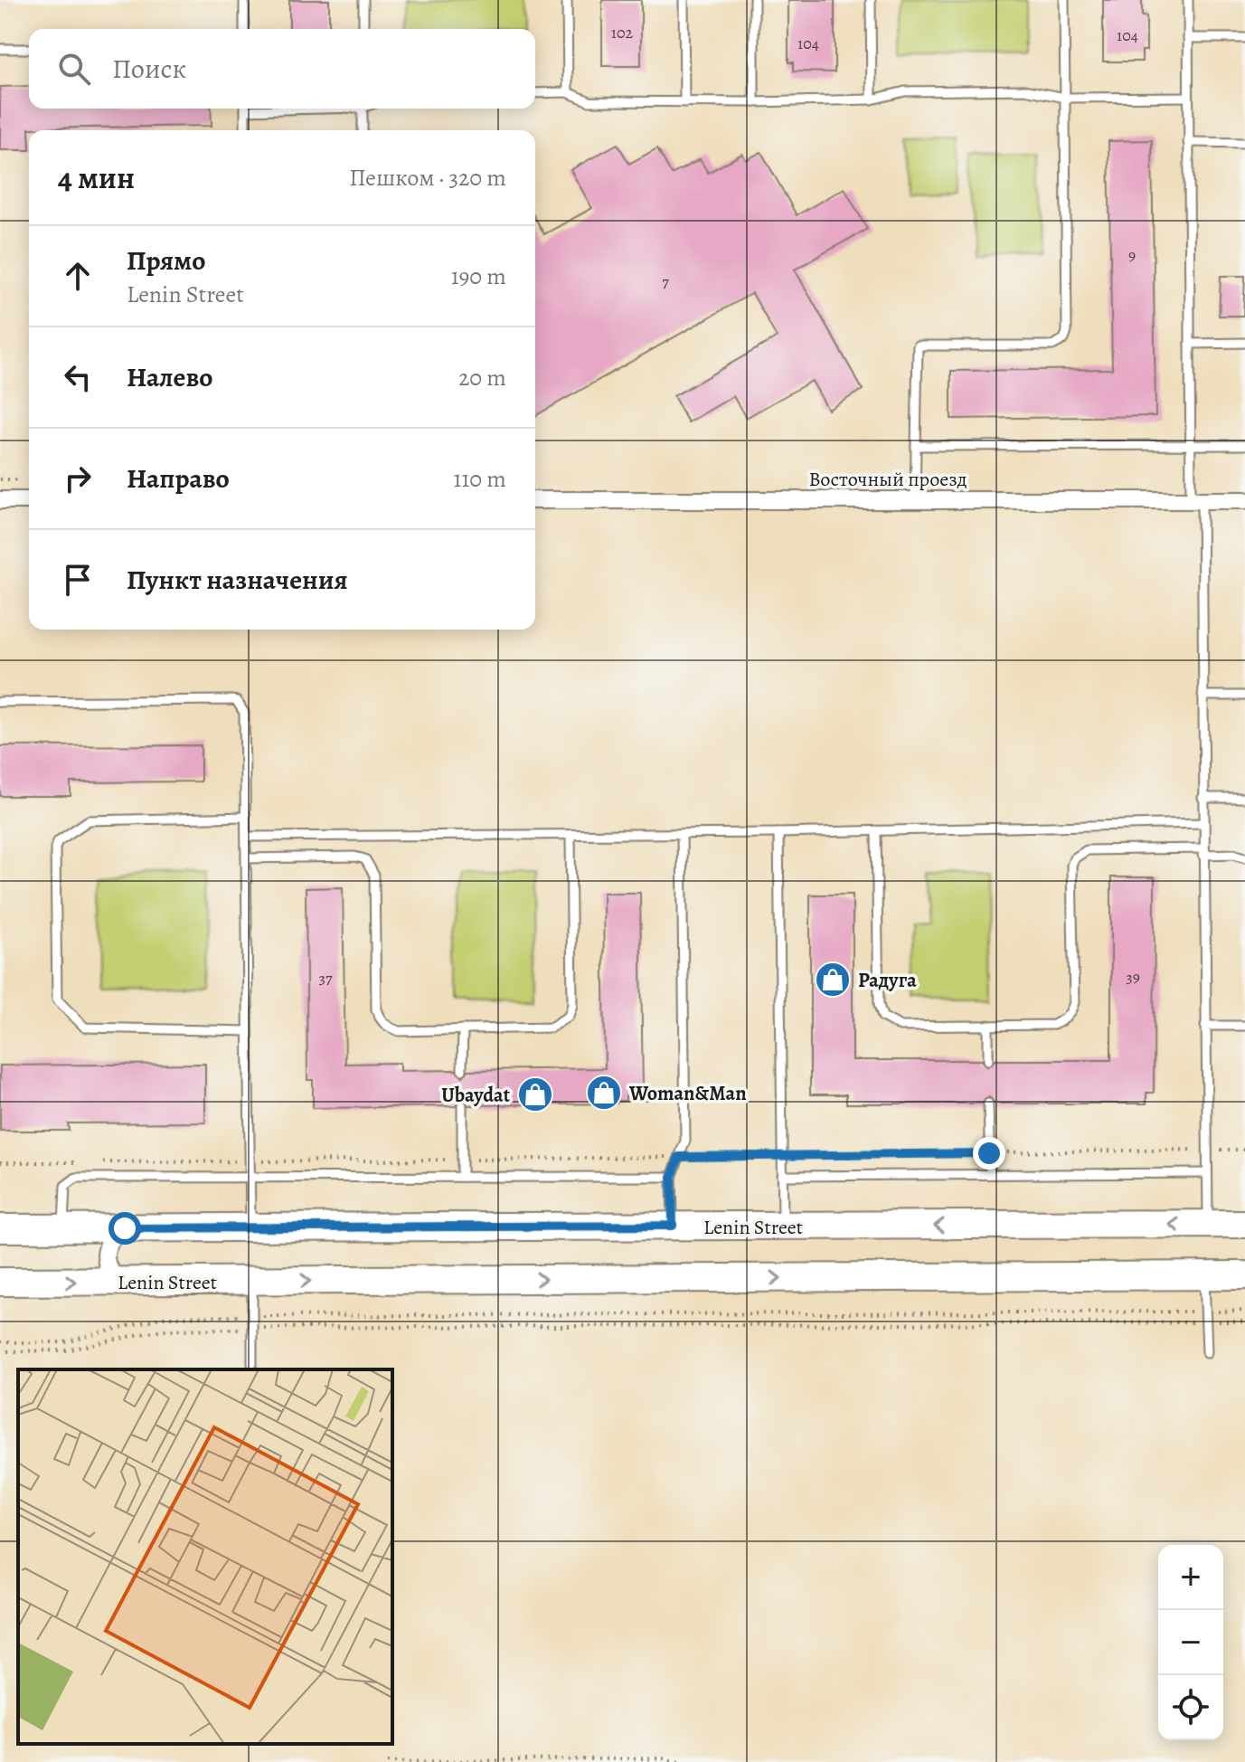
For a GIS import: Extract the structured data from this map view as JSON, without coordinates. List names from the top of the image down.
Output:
{
  "streets": {
    "main road": ["Lenin Street"],
    "street": ["Восточный проезд"]
  },
  "places": {
    "shop": ["Радуга", "Woman&Man", "Ubaydat"]
  },
  "house_numbers": [
    "102",
    "104",
    "104",
    "9",
    "7",
    "39",
    "37"
  ],
  "page": {
    "search": "Поиск",
    "heading": ["4 мин", "Пешком · 320 m"],
    "list": [
      ["Прямо", "Lenin Street", "190 m"],
      ["Налево", "20 m"],
      ["Направо", "110 m"],
      "Пункт назначения"
    ],
    "map_buttons": ["+", "−"]
  }
}
